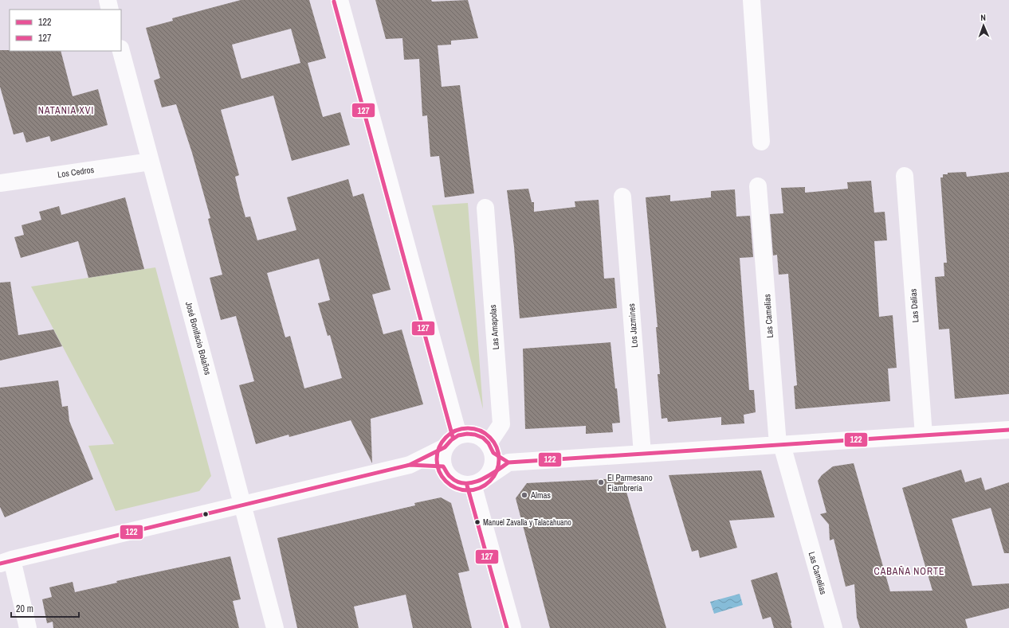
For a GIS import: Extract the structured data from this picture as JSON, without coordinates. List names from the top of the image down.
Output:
{
  "streets": {
    "street": [
      "Los Cedros",
      "Las Dalias",
      "Las Camelias",
      "Los Jazmines",
      "Las Amapolas",
      "José Bonifacio Bolaños"
    ]
  },
  "crossings": [
    ["Los Cedros", "José Bonifacio Bolaños"]
  ],
  "districts": ["NATANIA XVI", "CABAÑA NORTE"],
  "places": ["El Parmesano Fiambrería", "Almas", "Manuel Zavalla y Talacahuano"],
  "lines": ["transit line 127", "transit line 122"],
  "legend": ["122", "127"],
  "scale_bar": "20 m",
  "north": "top"
}
